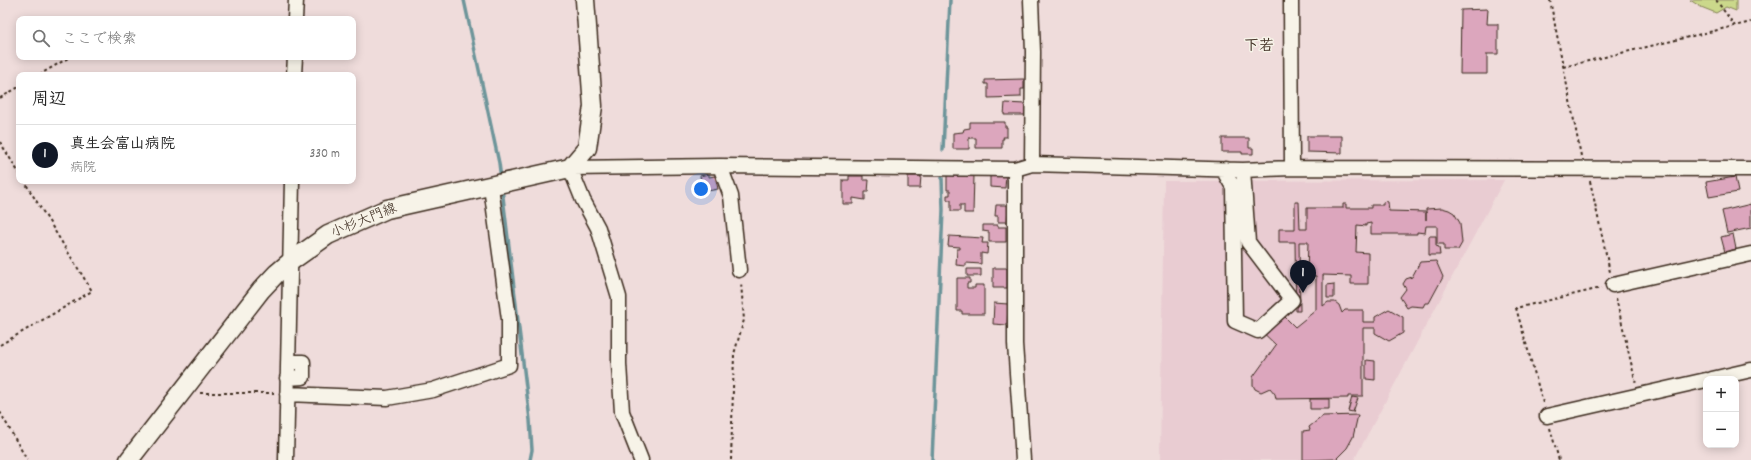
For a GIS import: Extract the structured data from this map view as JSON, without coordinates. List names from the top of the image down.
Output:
{
  "streets": {
    "main road": ["小杉大門線"]
  },
  "districts": ["下若"],
  "page": {
    "search": "ここで検索",
    "heading": "周辺",
    "list": [
      {
        "mark": "1",
        "name": "真生会富山病院",
        "note": "病院",
        "value": "330 m"
      }
    ],
    "pins": "1",
    "map_buttons": ["+", "−"]
  }
}
